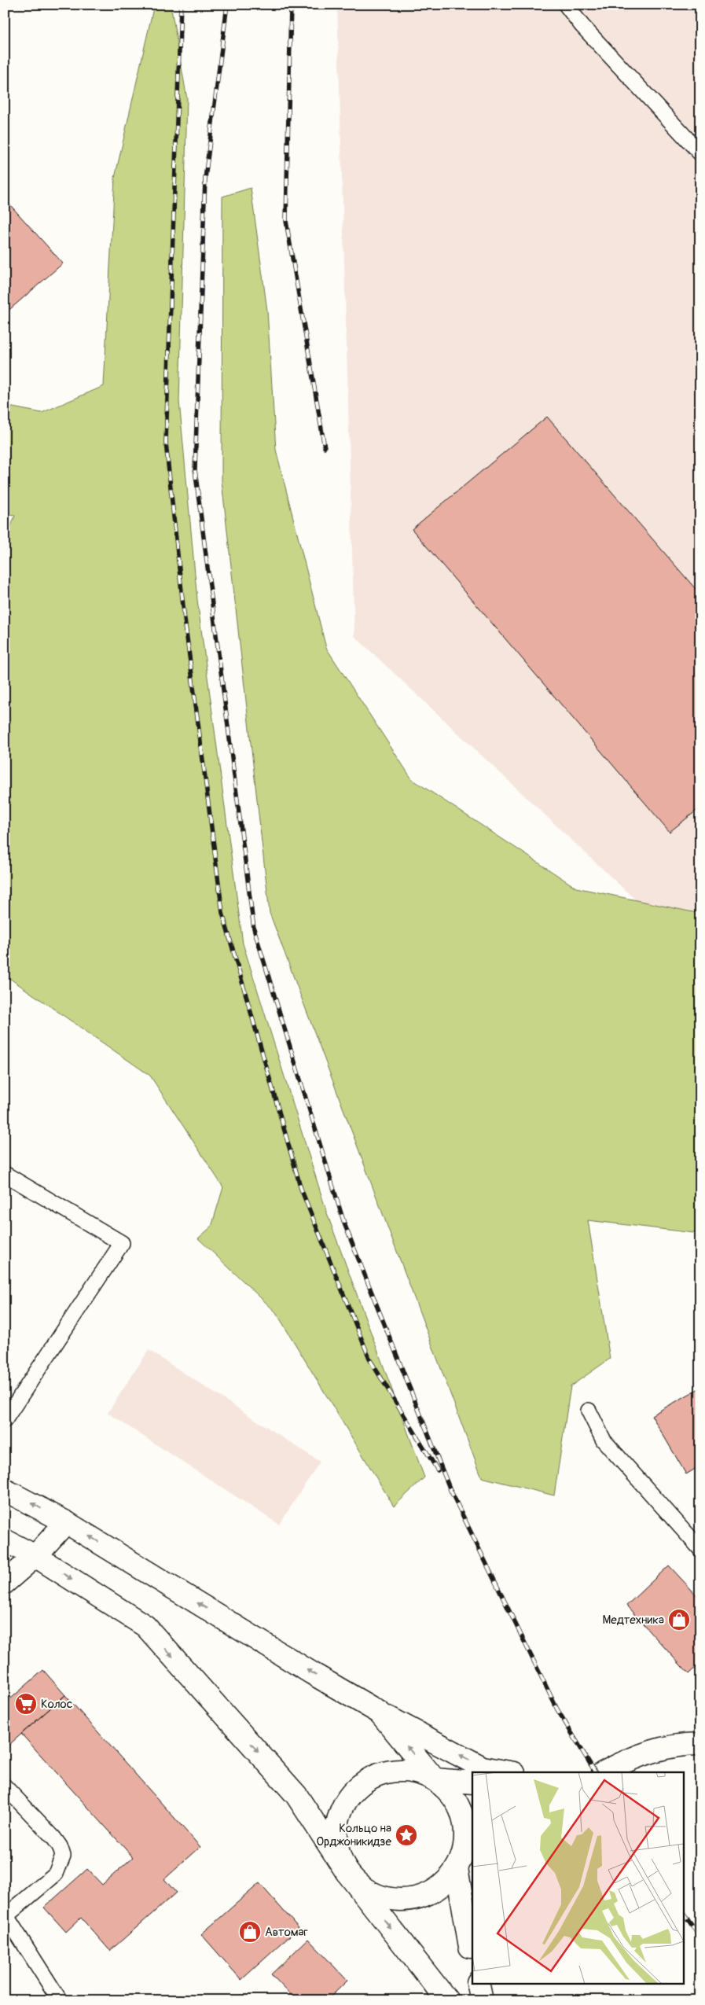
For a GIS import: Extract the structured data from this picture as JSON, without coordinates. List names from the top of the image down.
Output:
{
  "places": {
    "shop": ["Медтехника", "Автомаг"],
    "supermarket": ["Колос"],
    "place": ["Кольцо на Орджоникидзе"]
  }
}
